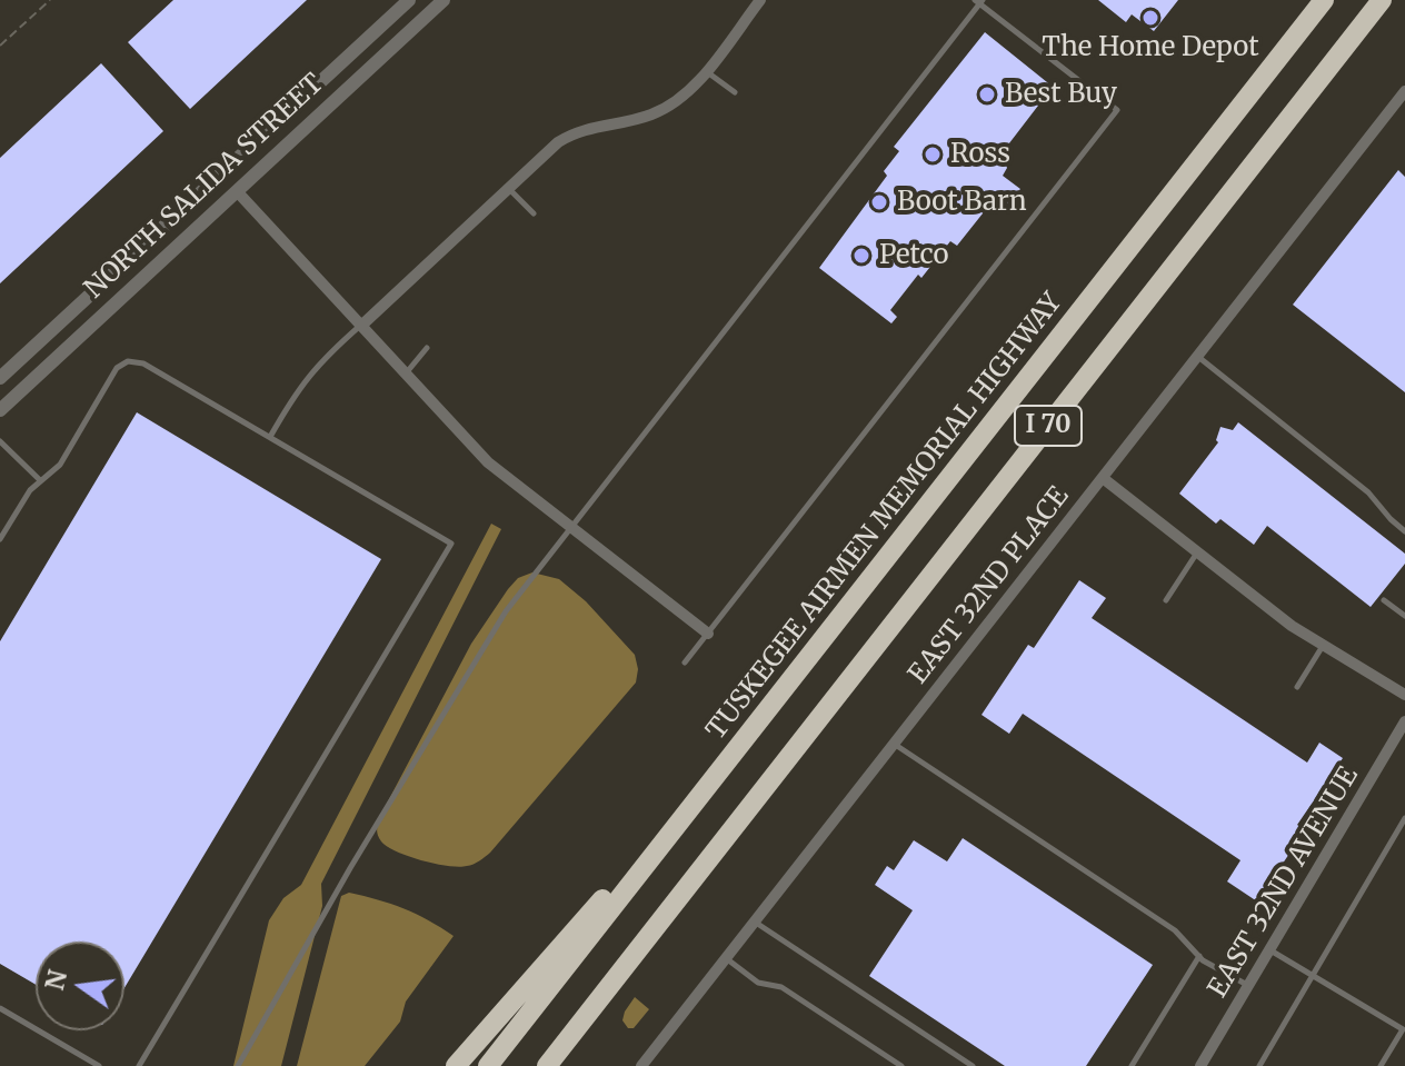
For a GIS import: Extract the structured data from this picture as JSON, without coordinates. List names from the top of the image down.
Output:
{
  "streets": {
    "highway": ["I 70", "TUSKEGEE AIRMEN MEMORIAL HIGHWAY"],
    "street": ["NORTH SALIDA STREET", "EAST 32ND PLACE", "EAST 32ND AVENUE"]
  },
  "places": [
    "The Home Depot",
    "Best Buy",
    "Ross",
    "Boot Barn",
    "Petco"
  ],
  "north": "left"
}
